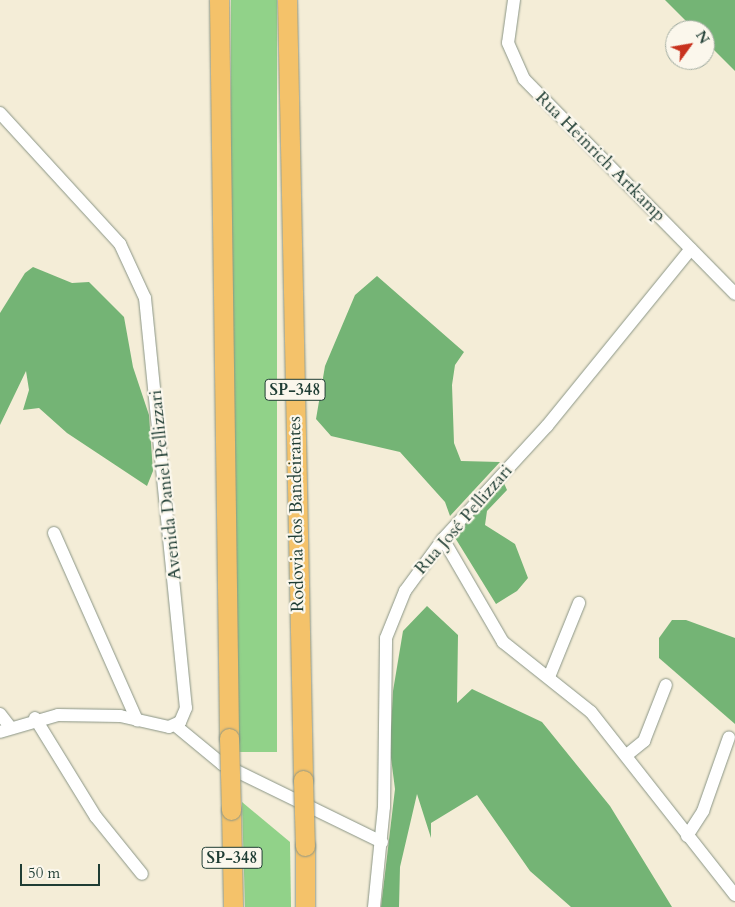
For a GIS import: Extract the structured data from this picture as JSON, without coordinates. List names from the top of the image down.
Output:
{
  "streets": {
    "highway": ["SP-348", "Rodovia dos Bandeirantes"],
    "street": ["Rua Heinrich Artkamp", "Avenida Daniel Pellizzari", "Rua José Pellizzari"]
  },
  "crossings": [
    ["Rua Heinrich Artkamp", "Rua José Pellizzari"]
  ],
  "scale_bar": "50 m",
  "north": "top right"
}
